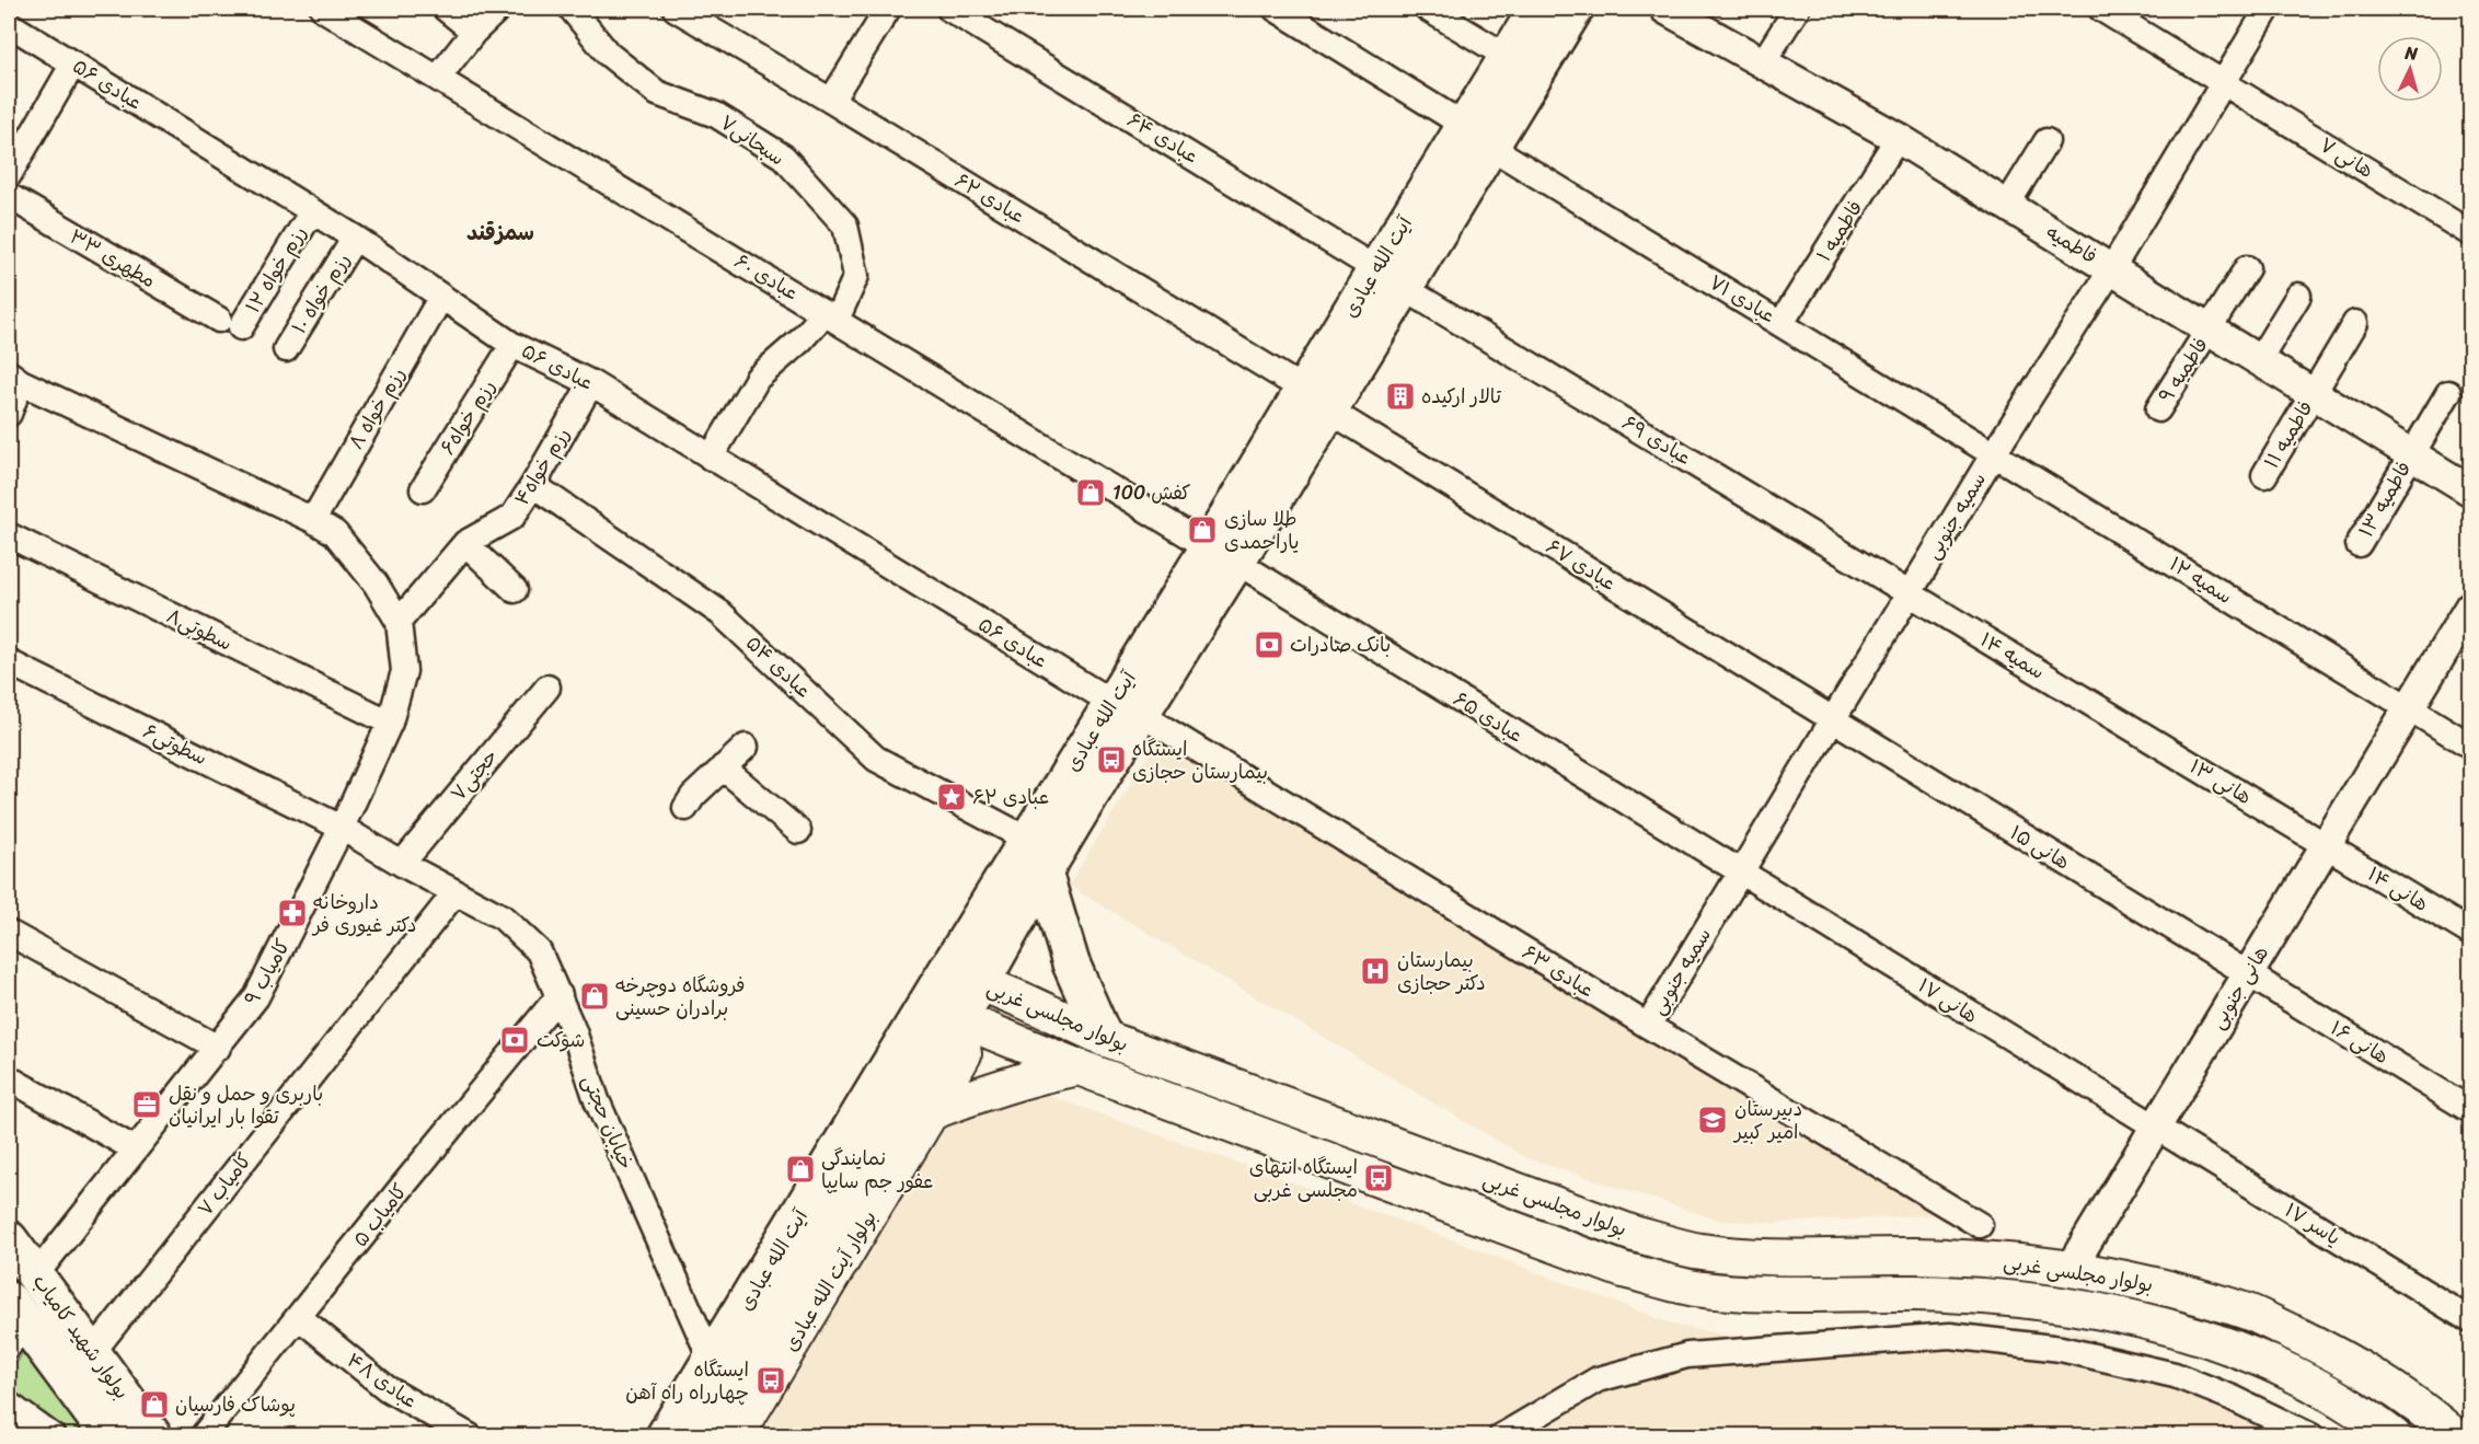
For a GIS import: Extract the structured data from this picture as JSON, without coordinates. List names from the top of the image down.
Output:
{
  "streets": {
    "main road": [
      "آیت الله عبادی",
      "بولوار مجلسی غربی",
      "بولوار آیت الله عبادی",
      "بولوار شهید کامیاب"
    ],
    "street": [
      "عبادی ۵۶",
      "عبادی ۶۴",
      "سبحانی۷",
      "هانی ۷",
      "عبادی ۶۲",
      "فاطمیه ۱",
      "فاطمیه",
      "مطهری ۳۳",
      "رزم خواه ۱۲",
      "عبادی ۶۰",
      "رزم خواه ۱۰",
      "عبادی ۷۱",
      "فاطمیه ۹",
      "رزم خواه ۸",
      "رزم خواه۶",
      "فاطمیه ۱۱",
      "عبادی ۶۹",
      "رزم خواه۴",
      "فاطمیه ۱۳",
      "سمیه جنوبی",
      "عبادی ۶۷",
      "سمیه ۱۲",
      "سطوتی۸",
      "سمیه ۱۴",
      "عبادی ۵۴",
      "عبادی ۶۵",
      "سطوتی۶",
      "حجتی۷",
      "هانی ۱۳",
      "هانی ۱۵",
      "هانی ۱۴",
      "عبادی ۶۳",
      "کامیاب ۹",
      "هانی جنوبی",
      "هانی ۱۷",
      "هانی ۱۶",
      "خیابان حجتی",
      "کامیاب ۷",
      "کامیاب ۵",
      "یاسر ۱۷",
      "عبادی ۴۸"
    ]
  },
  "crossings": [
    ["عبادی ۵۶", "سبحانی۷"],
    ["عبادی ۵۶", "آیت الله عبادی"],
    ["عبادی ۵۶", "رزم خواه ۱۲"],
    ["عبادی ۵۶", "رزم خواه ۱۰"],
    ["عبادی ۵۶", "رزم خواه ۸"],
    ["عبادی ۵۶", "رزم خواه۶"],
    ["عبادی ۵۶", "رزم خواه۴"],
    ["عبادی ۵۶", "عبادی ۶۳"],
    ["عبادی ۶۴", "آیت الله عبادی"],
    ["عبادی ۶۴", "عبادی ۶۹"],
    ["سبحانی۷", "عبادی ۶۰"],
    ["هانی ۷", "سمیه جنوبی"],
    ["عبادی ۶۲", "آیت الله عبادی"],
    ["عبادی ۶۲", "عبادی ۶۷"],
    ["فاطمیه ۱", "فاطمیه"],
    ["فاطمیه ۱", "عبادی ۷۱"],
    ["فاطمیه", "فاطمیه ۹"],
    ["فاطمیه", "فاطمیه ۱۱"],
    ["فاطمیه", "فاطمیه ۱۳"],
    ["فاطمیه", "سمیه جنوبی"],
    ["مطهری ۳۳", "رزم خواه ۱۲"],
    ["آیت الله عبادی", "عبادی ۶۰"],
    ["آیت الله عبادی", "عبادی ۷۱"],
    ["آیت الله عبادی", "عبادی ۶۹"],
    ["آیت الله عبادی", "عبادی ۶۷"],
    ["آیت الله عبادی", "عبادی ۵۴"],
    ["آیت الله عبادی", "عبادی ۶۵"],
    ["آیت الله عبادی", "عبادی ۶۳"],
    ["آیت الله عبادی", "بولوار مجلسی غربی"],
    ["آیت الله عبادی", "خیابان حجتی"],
    ["آیت الله عبادی", "بولوار آیت الله عبادی"],
    ["عبادی ۶۰", "عبادی ۶۵"],
    ["عبادی ۷۱", "سمیه جنوبی"],
    ["عبادی ۷۱", "سمیه ۱۲"],
    ["عبادی ۶۹", "سمیه جنوبی"],
    ["عبادی ۶۹", "سمیه ۱۴"],
    ["رزم خواه۴", "عبادی ۵۴"],
    ["رزم خواه۴", "کامیاب ۹"],
    ["سمیه جنوبی", "عبادی ۶۷"],
    ["سمیه جنوبی", "سمیه ۱۲"],
    ["سمیه جنوبی", "سمیه ۱۴"],
    ["سمیه جنوبی", "عبادی ۶۵"],
    ["سمیه جنوبی", "هانی ۱۵"],
    ["سمیه جنوبی", "عبادی ۶۳"],
    ["سمیه جنوبی", "هانی ۱۷"],
    ["عبادی ۶۷", "هانی ۱۵"],
    ["سمیه ۱۲", "هانی جنوبی"],
    ["سطوتی۸", "کامیاب ۹"],
    ["سمیه ۱۴", "هانی ۱۳"],
    ["عبادی ۶۵", "هانی ۱۷"],
    ["سطوتی۶", "کامیاب ۹"],
    ["سطوتی۶", "خیابان حجتی"],
    ["حجتی۷", "خیابان حجتی"],
    ["هانی ۱۳", "هانی ۱۴"],
    ["هانی ۱۳", "هانی جنوبی"],
    ["هانی ۱۵", "هانی جنوبی"],
    ["هانی ۱۵", "هانی ۱۶"],
    ["هانی ۱۴", "هانی جنوبی"],
    ["کامیاب ۹", "خیابان حجتی"],
    ["کامیاب ۹", "بولوار شهید کامیاب"],
    ["هانی جنوبی", "هانی ۱۷"],
    ["هانی جنوبی", "بولوار مجلسی غربی"],
    ["هانی جنوبی", "هانی ۱۶"],
    ["هانی جنوبی", "یاسر ۱۷"],
    ["هانی ۱۷", "یاسر ۱۷"],
    ["بولوار مجلسی غربی", "بولوار آیت الله عبادی"],
    ["خیابان حجتی", "کامیاب ۷"],
    ["خیابان حجتی", "کامیاب ۵"],
    ["کامیاب ۷", "بولوار شهید کامیاب"],
    ["کامیاب ۵", "عبادی ۴۸"]
  ],
  "districts": ["سمزقند"],
  "places": {
    "building": ["تالار ارکیده"],
    "shop": [
      "کفش 100",
      "طلا سازی یاراحمدی",
      "فروشگاه دوچرخه برادران حسینی",
      "نمایندگی عفور جم سایپا",
      "پوشاک فارسیان"
    ],
    "bank": ["بانک صادرات", "شوكت"],
    "bus stop": ["ایستگاه بیمارستان حجازی", "ایستگاه انتهای مجلسی غربی", "ایستگاه چهارراه راه آهن"],
    "place": ["عبادی ۶۲"],
    "pharmacy": ["داروخانه دکتر غیوری فر"],
    "hospital": ["بیمارستان دکتر حجازی"],
    "office": ["باربری و حمل و نقل تقوا بار ایرانیان"],
    "school or university": ["دبیرستان امیر کبیر"]
  },
  "north": "top"
}
